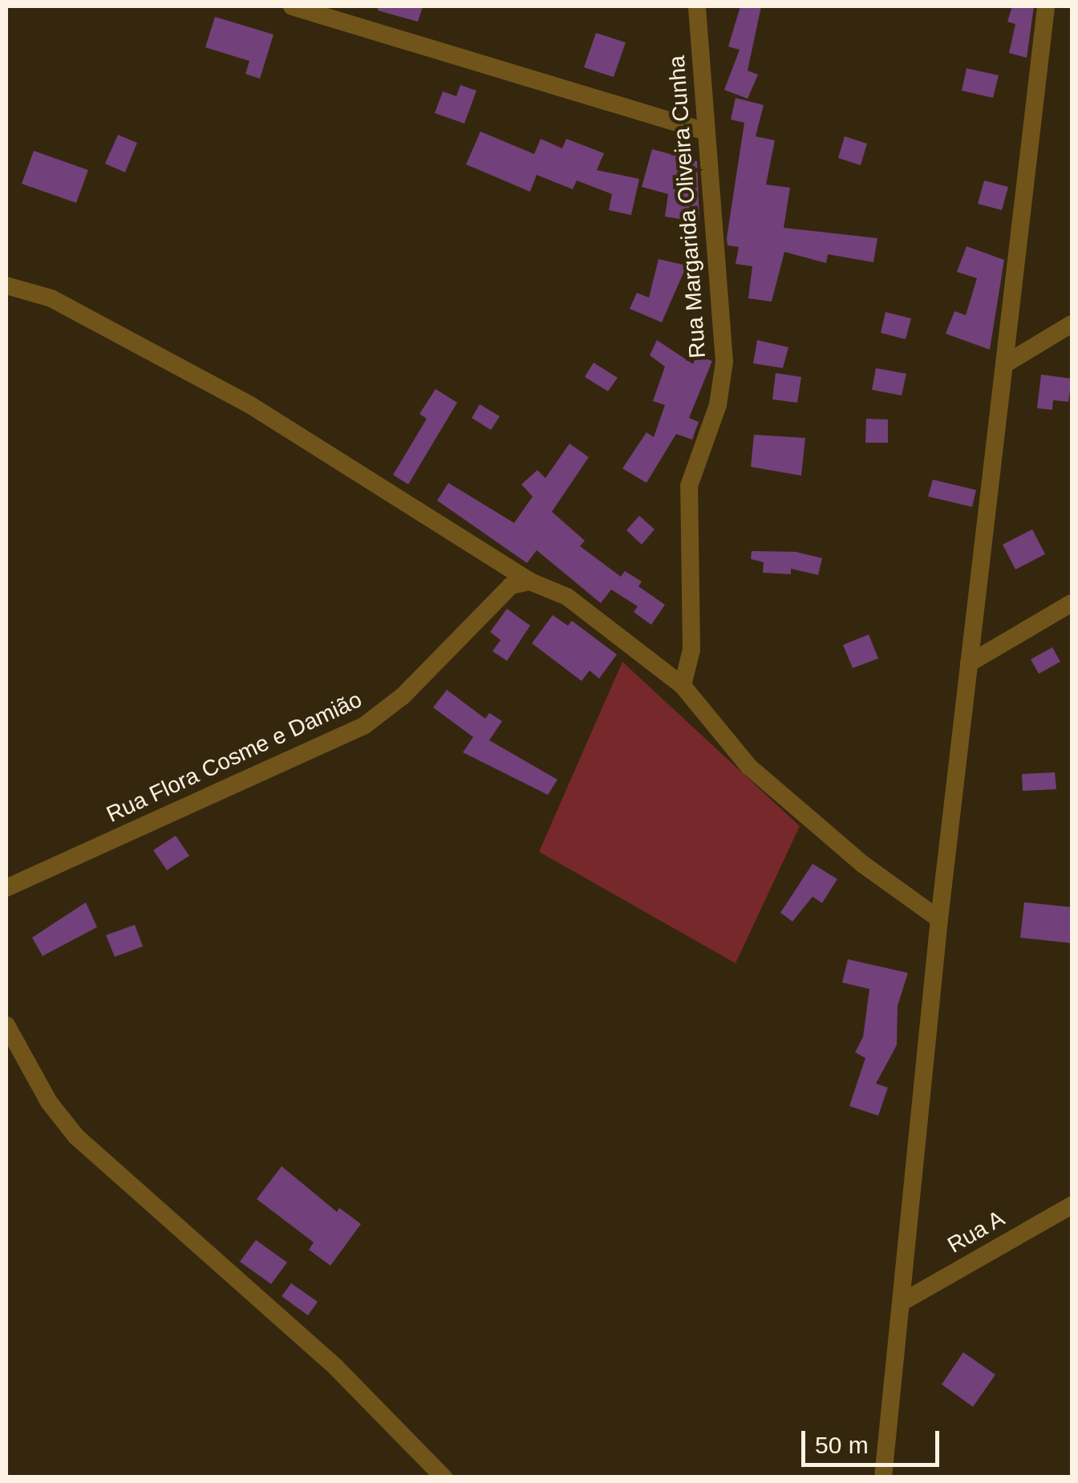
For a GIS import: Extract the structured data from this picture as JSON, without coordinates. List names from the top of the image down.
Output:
{
  "streets": {
    "street": ["Rua Margarida Oliveira Cunha", "Rua Flora Cosme e Damião", "Rua A"]
  },
  "scale_bar": "50 m"
}
